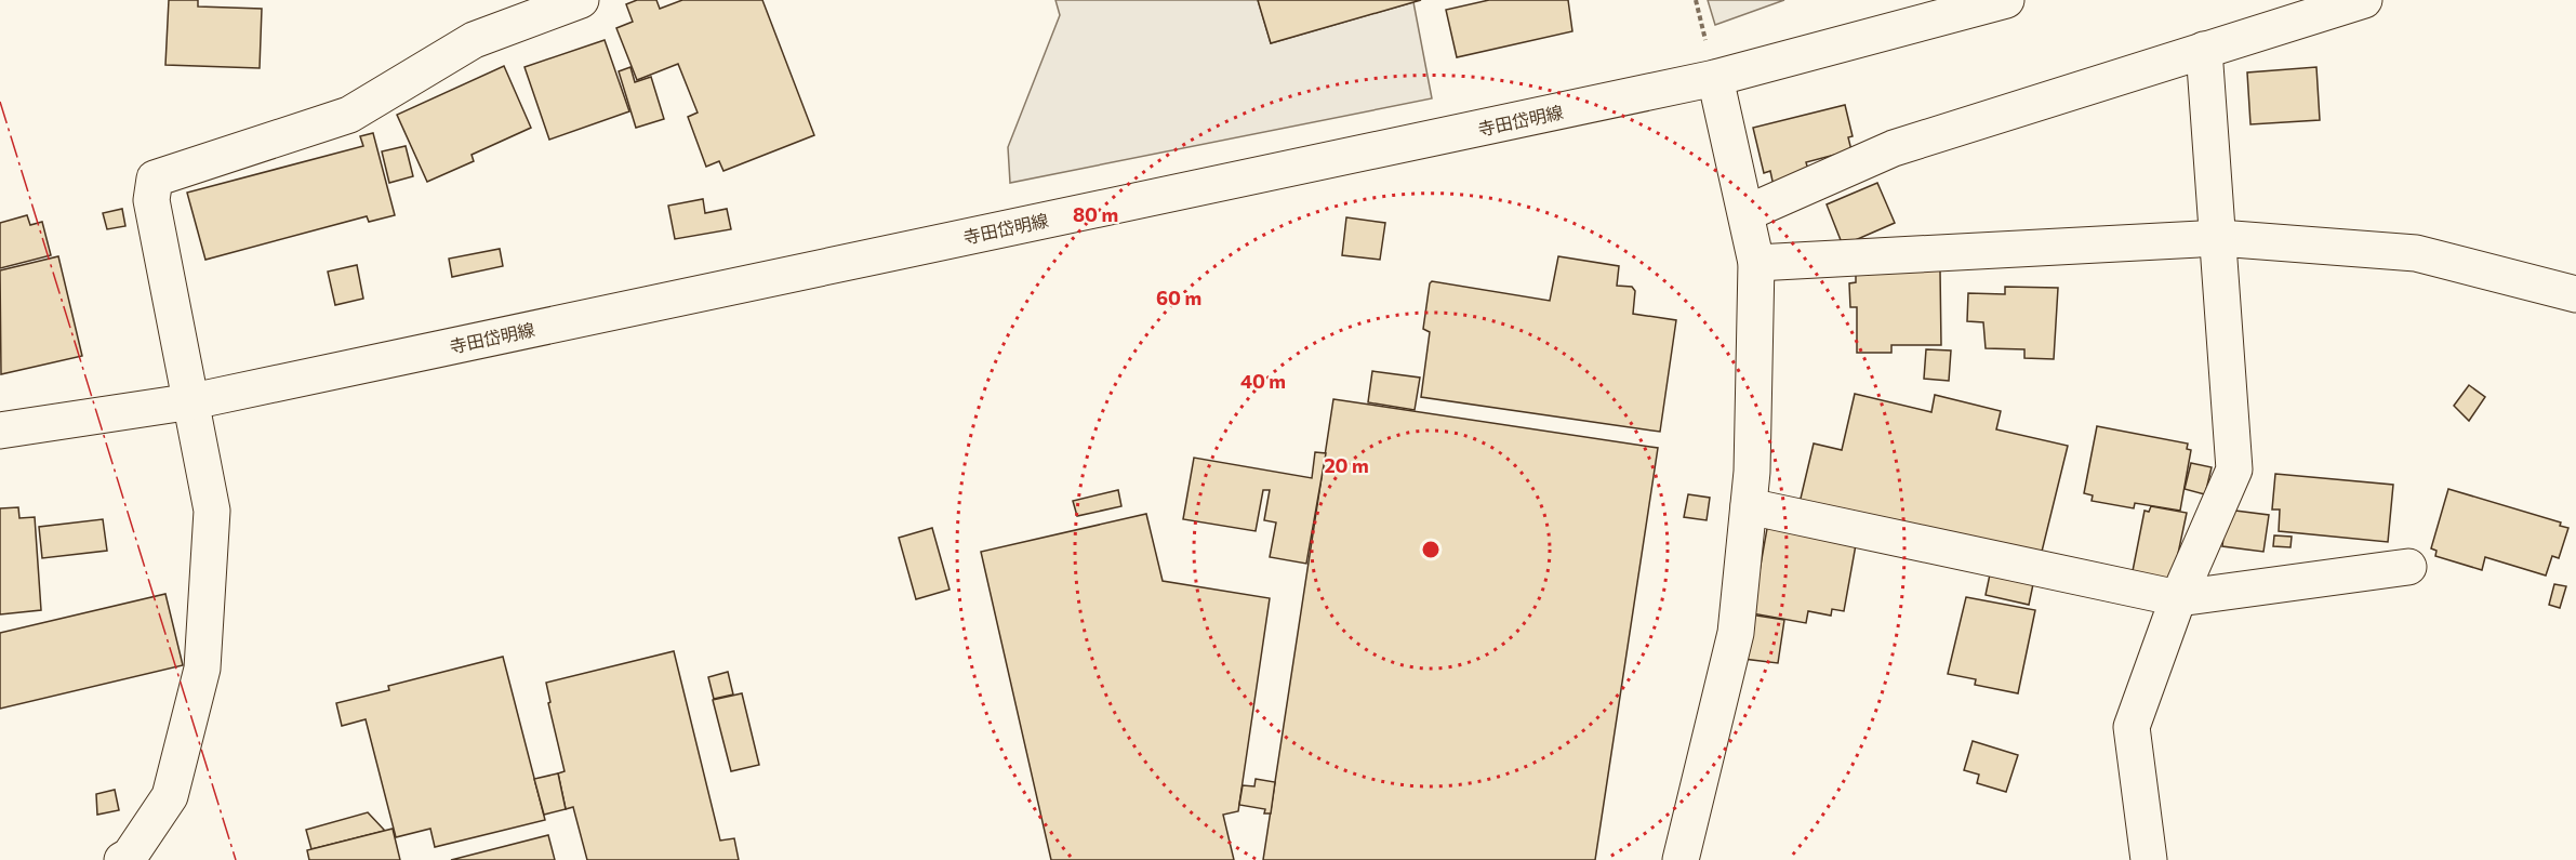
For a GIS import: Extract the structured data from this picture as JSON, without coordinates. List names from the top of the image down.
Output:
{
  "streets": {
    "street": ["寺田岱明線"]
  },
  "rings": [
    "80 m",
    "60 m",
    "40 m",
    "20 m"
  ]
}
